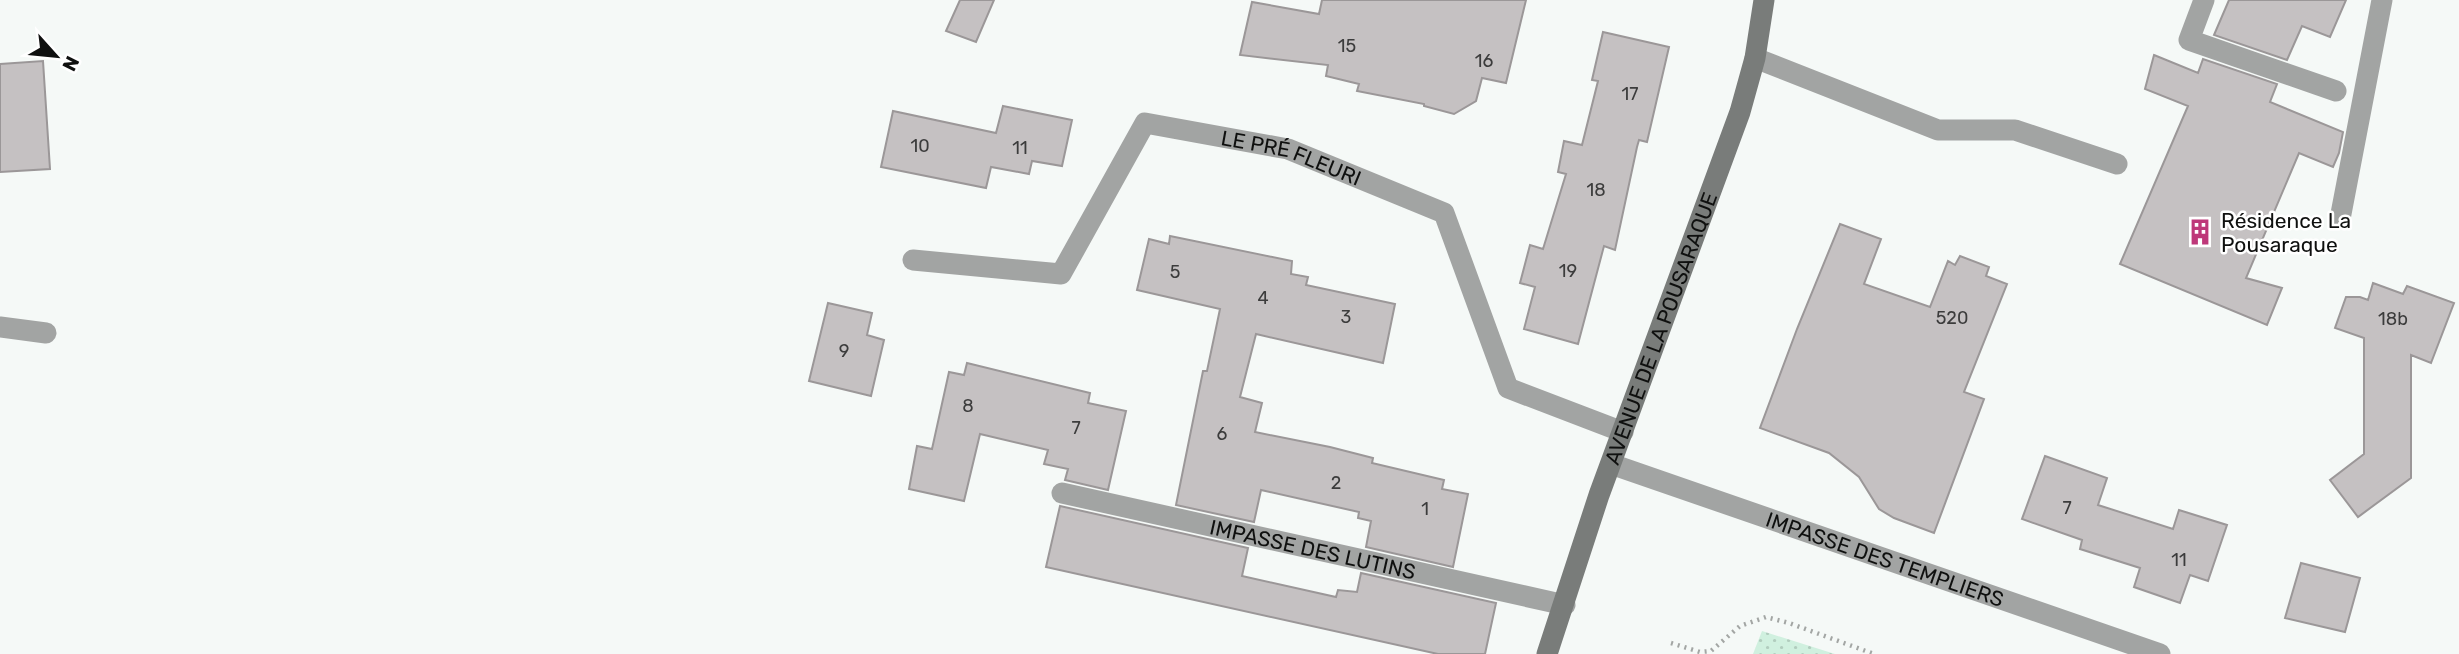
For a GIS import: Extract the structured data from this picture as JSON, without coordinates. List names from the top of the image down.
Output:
{
  "streets": {
    "street": [
      "LE PRÉ FLEURI",
      "AVENUE DE LA POUSARAQUE",
      "IMPASSE DES LUTINS",
      "IMPASSE DES TEMPLIERS"
    ]
  },
  "crossings": [
    ["LE PRÉ FLEURI", "AVENUE DE LA POUSARAQUE"],
    ["AVENUE DE LA POUSARAQUE", "IMPASSE DES LUTINS"],
    ["AVENUE DE LA POUSARAQUE", "IMPASSE DES TEMPLIERS"]
  ],
  "places": {
    "building": ["Résidence La Pousaraque"]
  },
  "house_numbers": [
    "15",
    "16",
    "17",
    "10",
    "11",
    "18",
    "19",
    "5",
    "4",
    "3",
    "520",
    "18b",
    "9",
    "8",
    "7",
    "6",
    "2",
    "7",
    "1",
    "11"
  ],
  "north": "bottom right"
}
